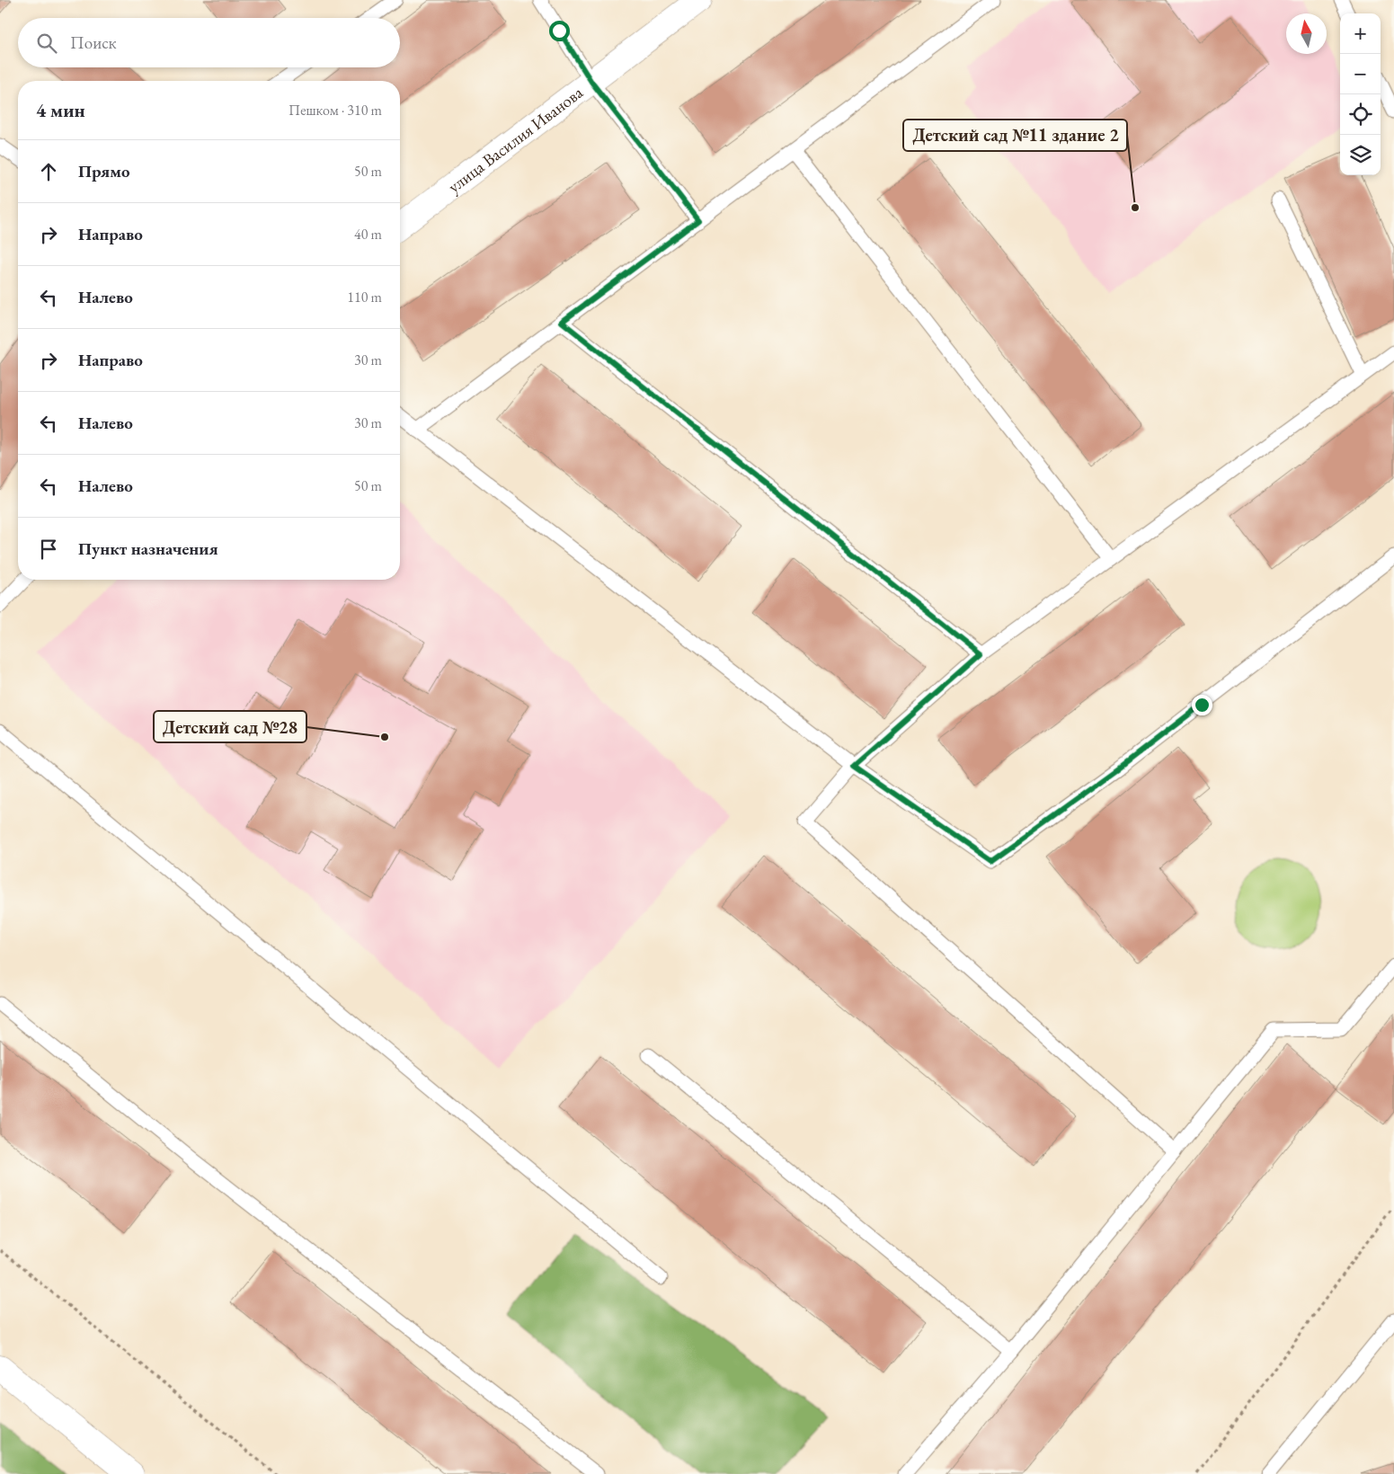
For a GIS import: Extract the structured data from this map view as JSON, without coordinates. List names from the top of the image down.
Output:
{
  "streets": {
    "street": ["улица Василия Иванова"]
  },
  "places": ["Детский сад №11 здание 2", "Детский сад №28"],
  "north": "top",
  "page": {
    "map_buttons": ["+", "−"],
    "search": "Поиск",
    "heading": ["4 мин", "Пешком · 310 m"],
    "list": [
      ["Прямо", "50 m"],
      ["Направо", "40 m"],
      ["Налево", "110 m"],
      ["Направо", "30 m"],
      ["Налево", "30 m"],
      ["Налево", "50 m"],
      "Пункт назначения"
    ]
  }
}
